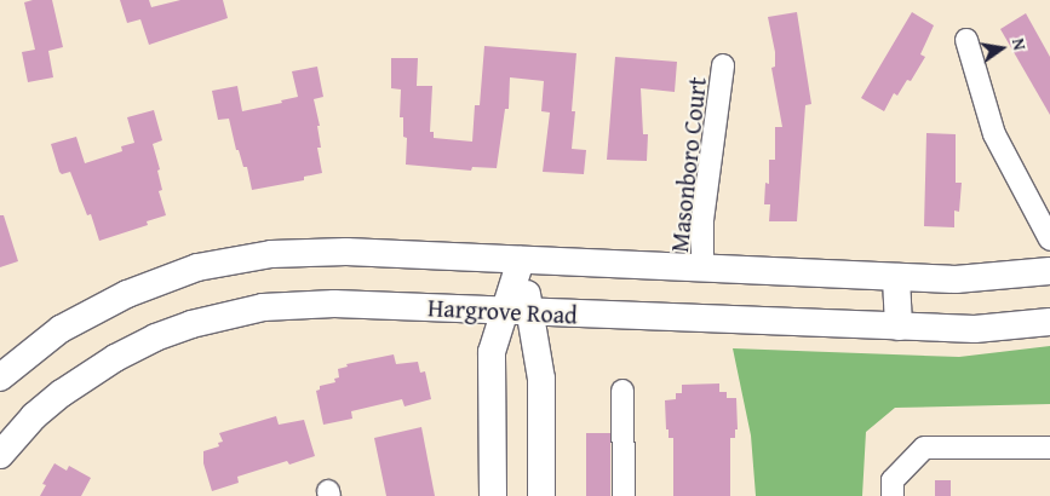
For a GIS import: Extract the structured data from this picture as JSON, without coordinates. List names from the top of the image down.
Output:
{
  "streets": {
    "street": ["Masonboro Court", "Hargrove Road"]
  },
  "north": "right"
}
